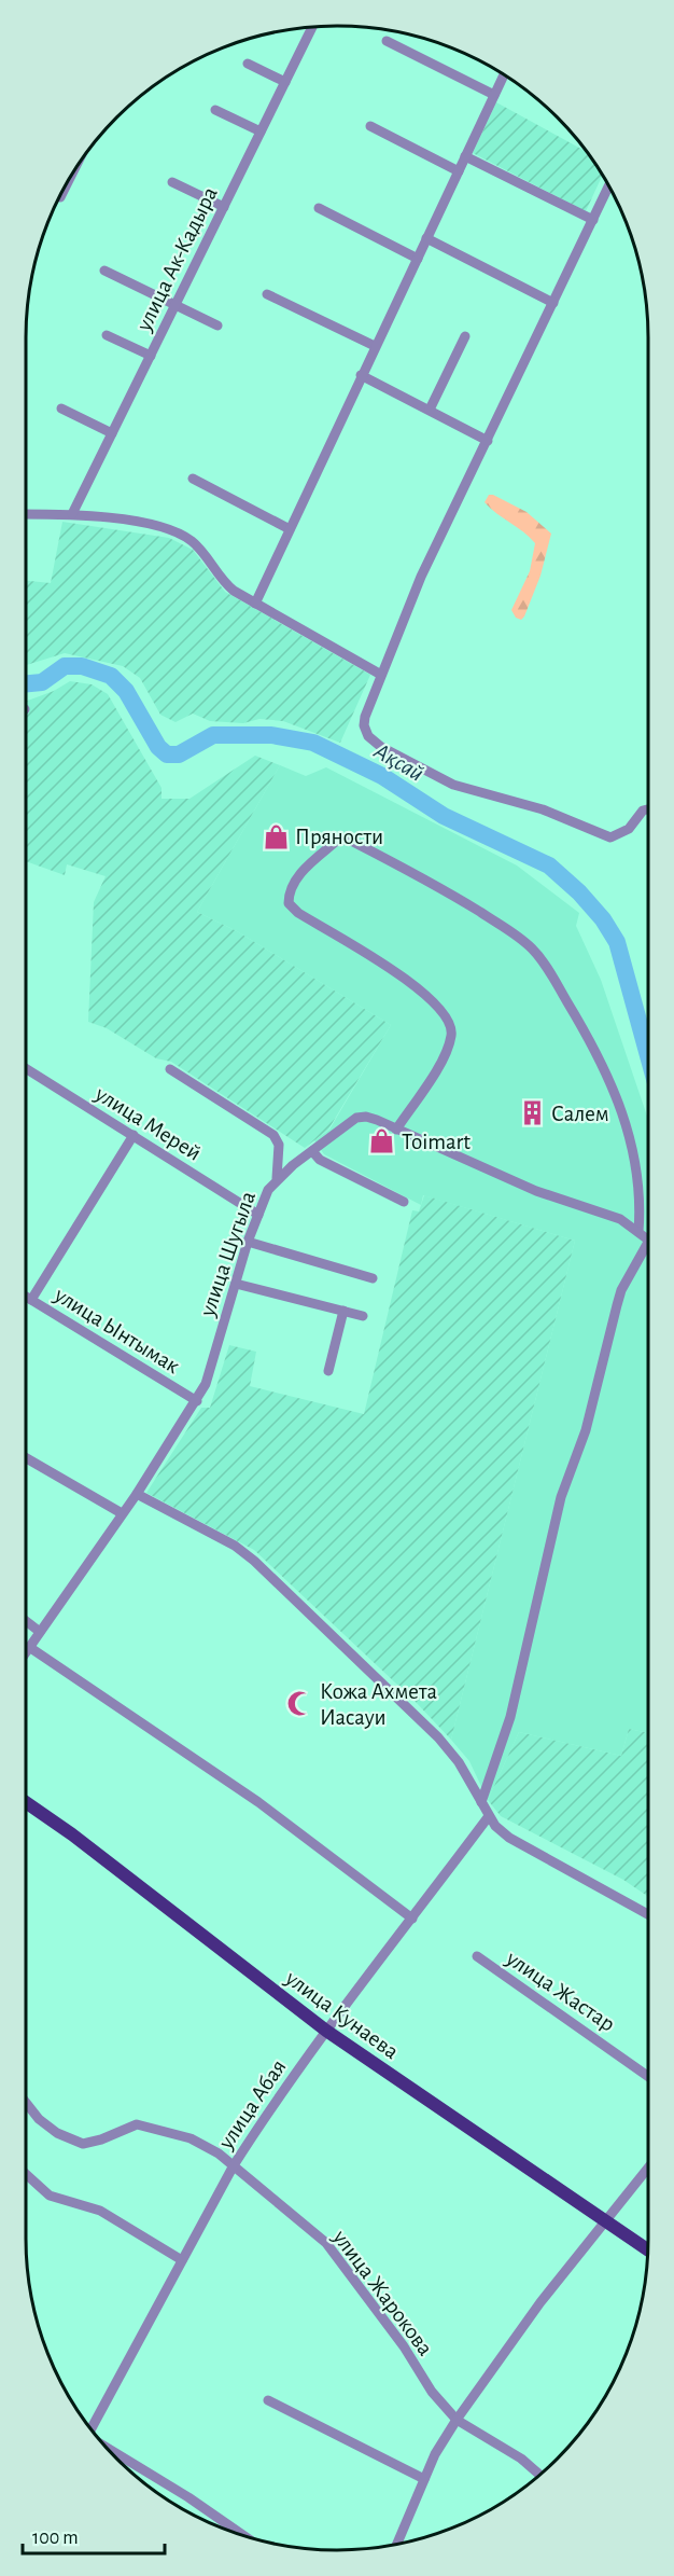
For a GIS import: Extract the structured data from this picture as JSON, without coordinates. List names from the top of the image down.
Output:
{
  "streets": {
    "main road": ["улица Кунаева"],
    "street": [
      "улица Ак-Кадыра",
      "улица Мерей",
      "улица Шугыла",
      "улица Ынтымак",
      "улица Жастар",
      "улица Абая",
      "улица Жарокова"
    ]
  },
  "crossings": [
    ["улица Мерей", "улица Шугыла"],
    ["улица Шугыла", "улица Ынтымак"],
    ["улица Кунаева", "улица Абая"],
    ["улица Абая", "улица Жарокова"]
  ],
  "water": ["Ақсай"],
  "places": {
    "shop": ["Пряности", "Toimart"],
    "building": ["Салем"],
    "mosque": ["Кожа Ахмета Иасауи"]
  },
  "scale_bar": "100 m"
}
